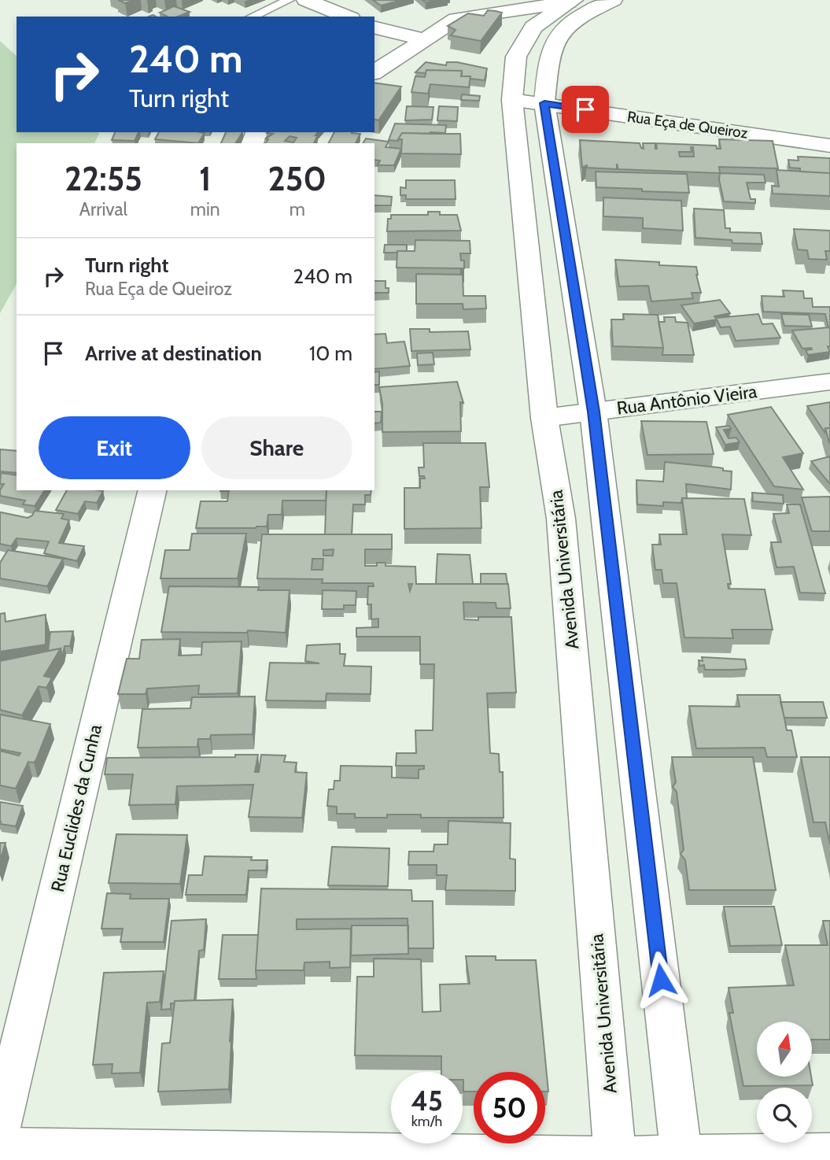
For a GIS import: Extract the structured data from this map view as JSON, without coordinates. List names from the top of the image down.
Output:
{
  "streets": {
    "main road": [
      "Rua Eça de Queiroz",
      "Rua Antônio Vieira",
      "Avenida Universitária",
      "Rua Euclides da Cunha"
    ]
  },
  "crossings": [
    ["Rua Eça de Queiroz", "Avenida Universitária"],
    ["Rua Antônio Vieira", "Avenida Universitária"]
  ],
  "north": "top",
  "page": {
    "turn": ["240 m", "Turn right"],
    "eta": [
      "22:55",
      "Arrival",
      "1",
      "min",
      "250",
      "m"
    ],
    "list": [
      {
        "name": "Turn right",
        "note": "Rua Eça de Queiroz",
        "value": "240 m"
      },
      {
        "name": "Arrive at destination",
        "value": "10 m"
      }
    ],
    "buttons": ["Exit", "Share"],
    "speed": "45 km/h",
    "limit": "50"
  }
}
